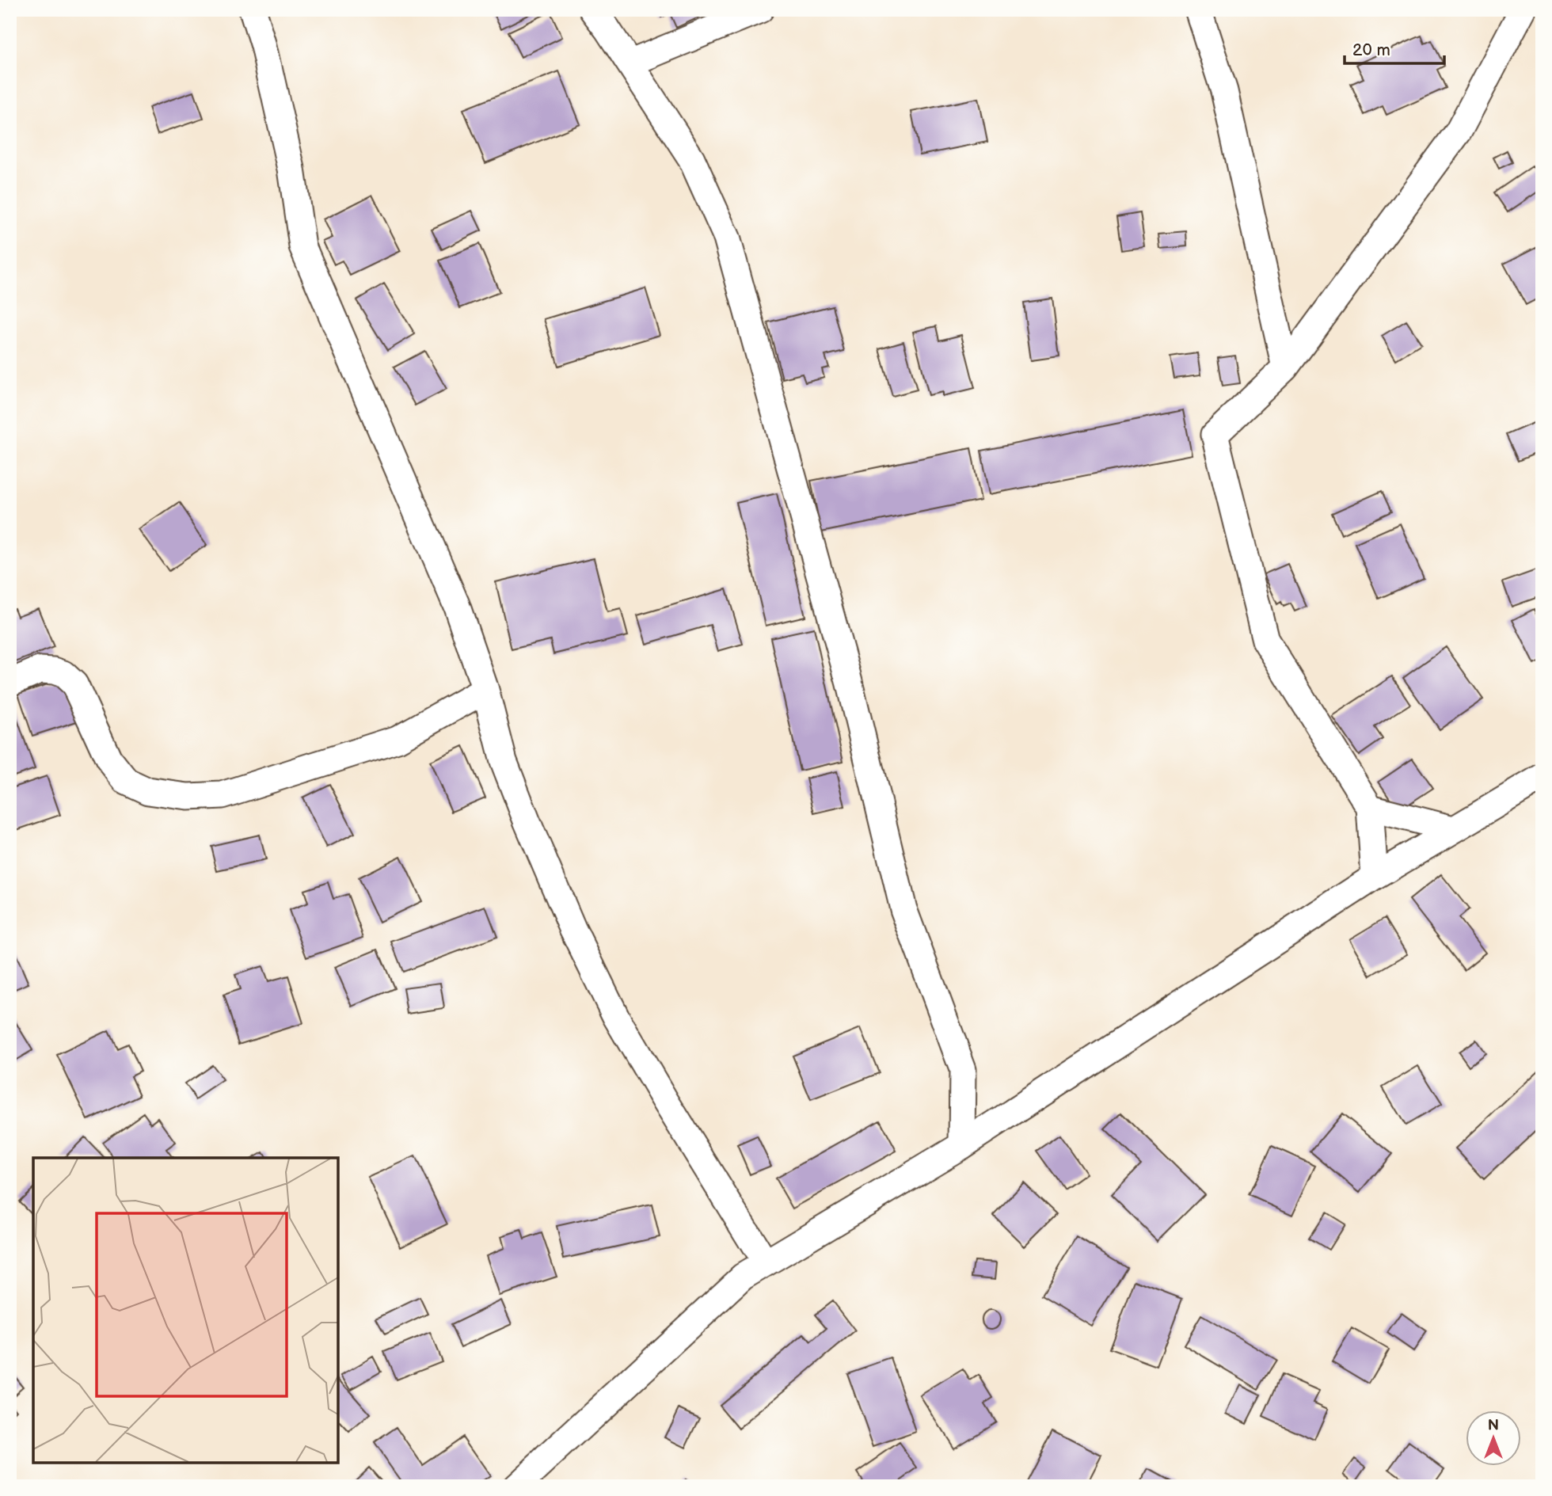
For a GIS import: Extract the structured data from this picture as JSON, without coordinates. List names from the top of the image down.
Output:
{
  "scale_bar": "20 m",
  "north": "top"
}
